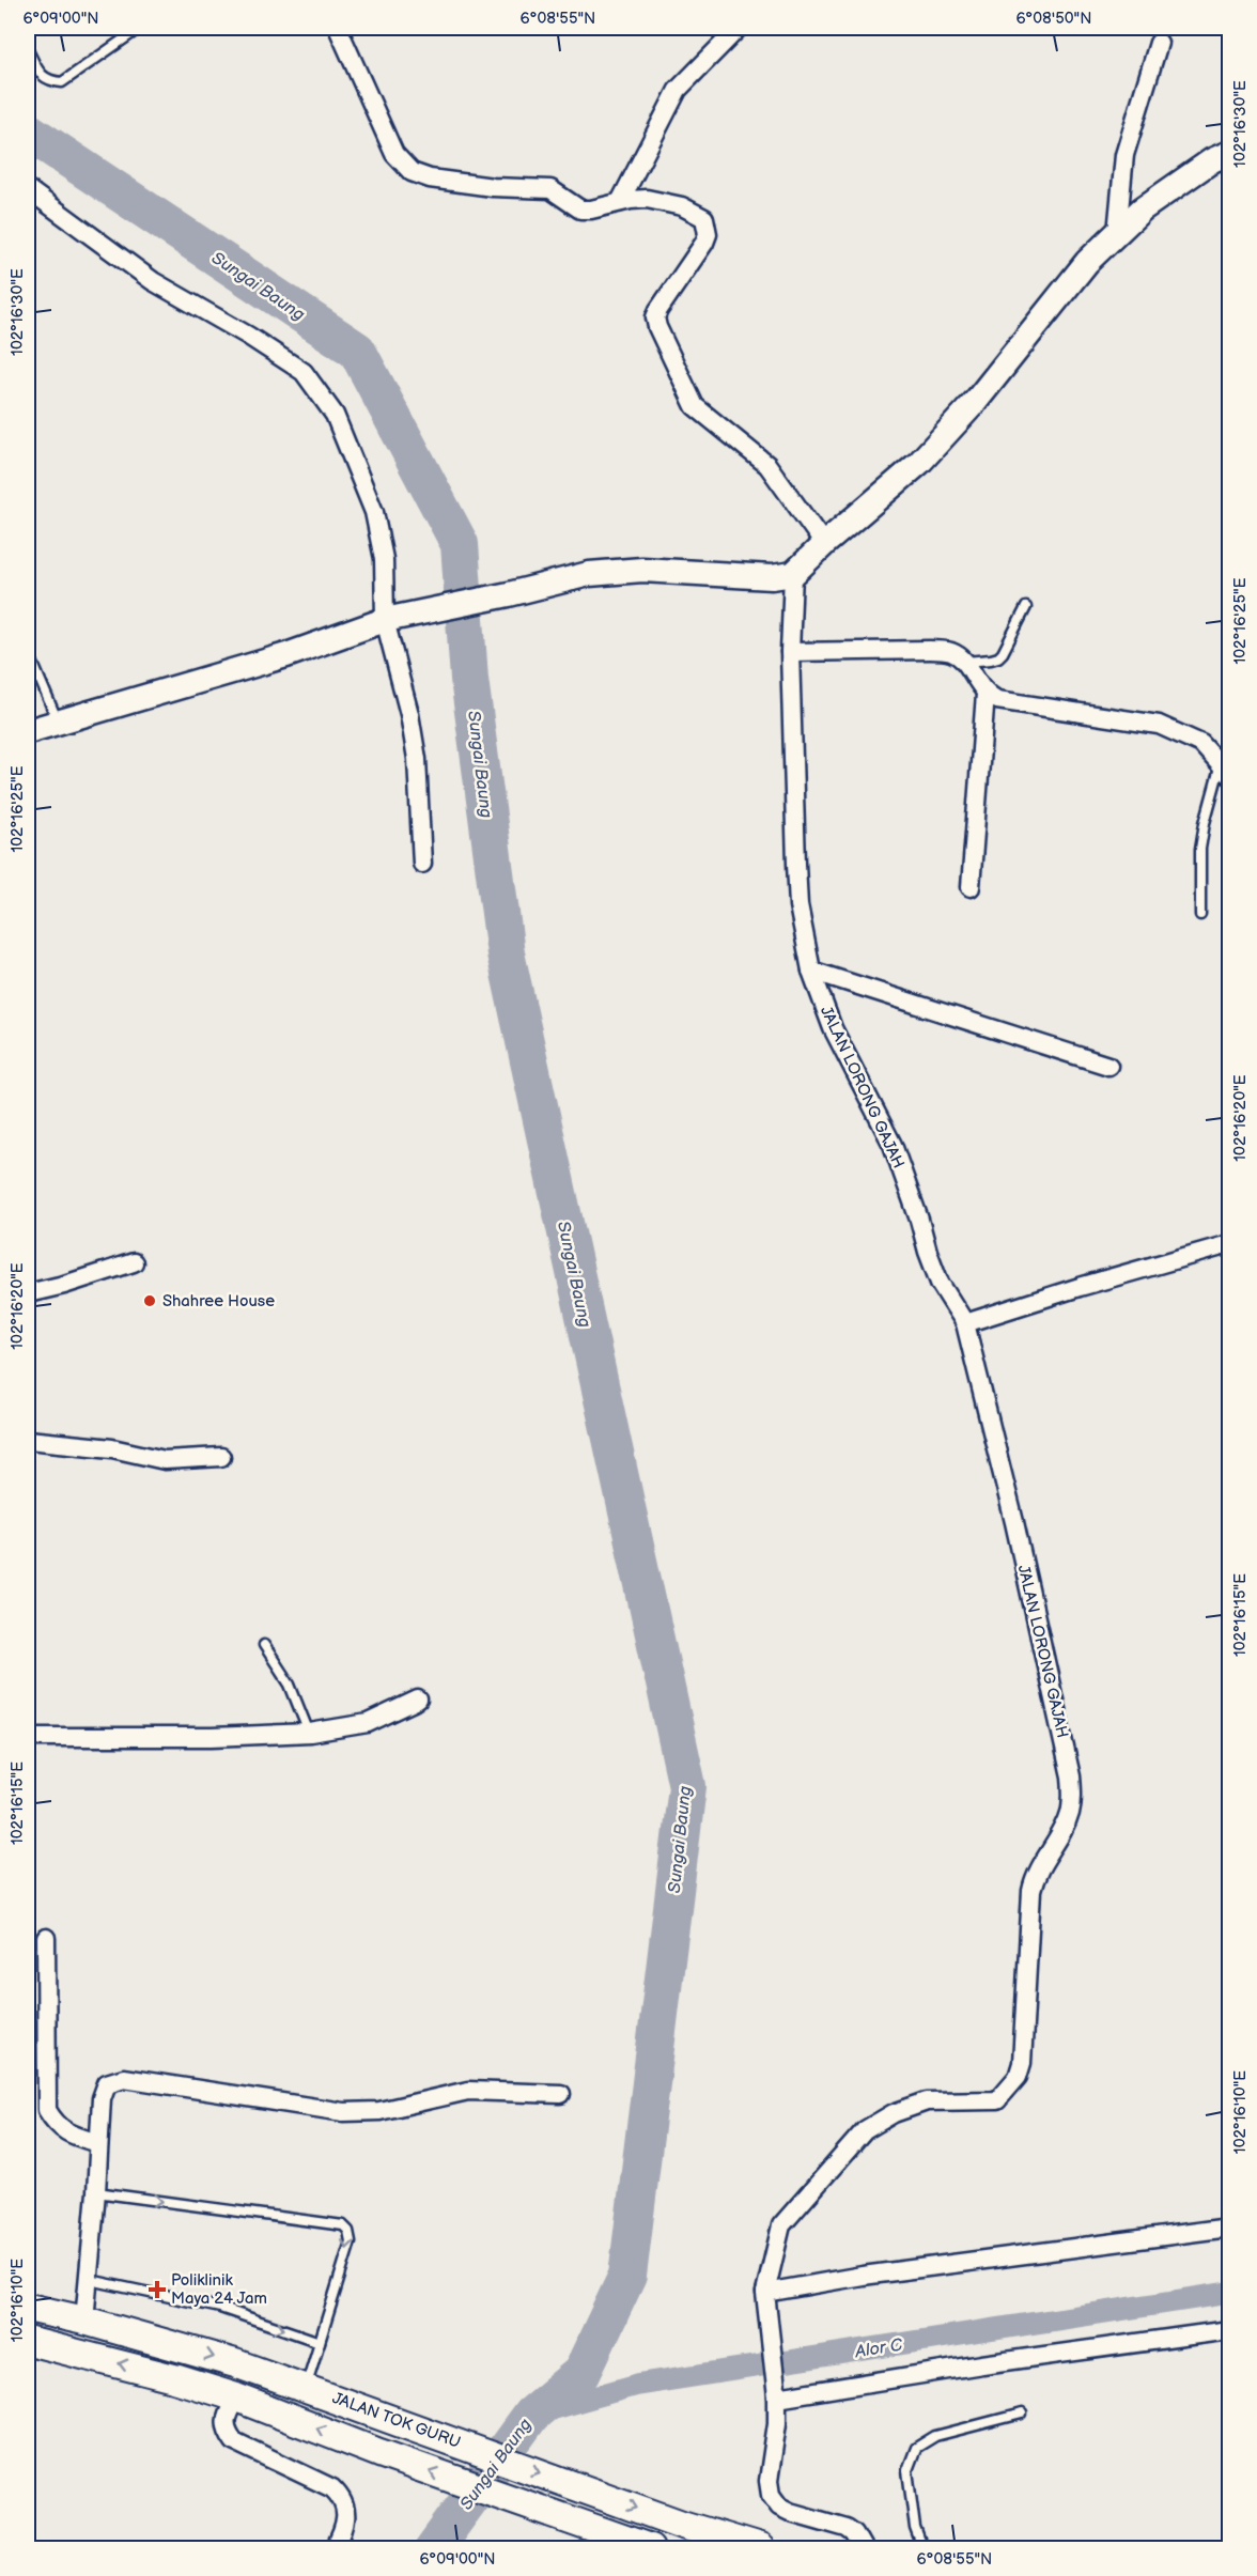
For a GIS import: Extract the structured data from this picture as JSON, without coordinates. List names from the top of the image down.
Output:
{
  "streets": {
    "main road": ["JALAN TOK GURU"],
    "street": ["JALAN LORONG GAJAH"]
  },
  "water": ["Sungai Baung", "Alor C"],
  "places": {
    "other": ["Shahree House"],
    "health": ["Poliklinik Maya 24 Jam"]
  },
  "coordinates": [
    "6°09'00\"N",
    "6°08'55\"N",
    "6°08'50\"N",
    "102°16'30\"E",
    "102°16'25\"E",
    "102°16'20\"E",
    "102°16'15\"E",
    "102°16'10\"E"
  ]
}
